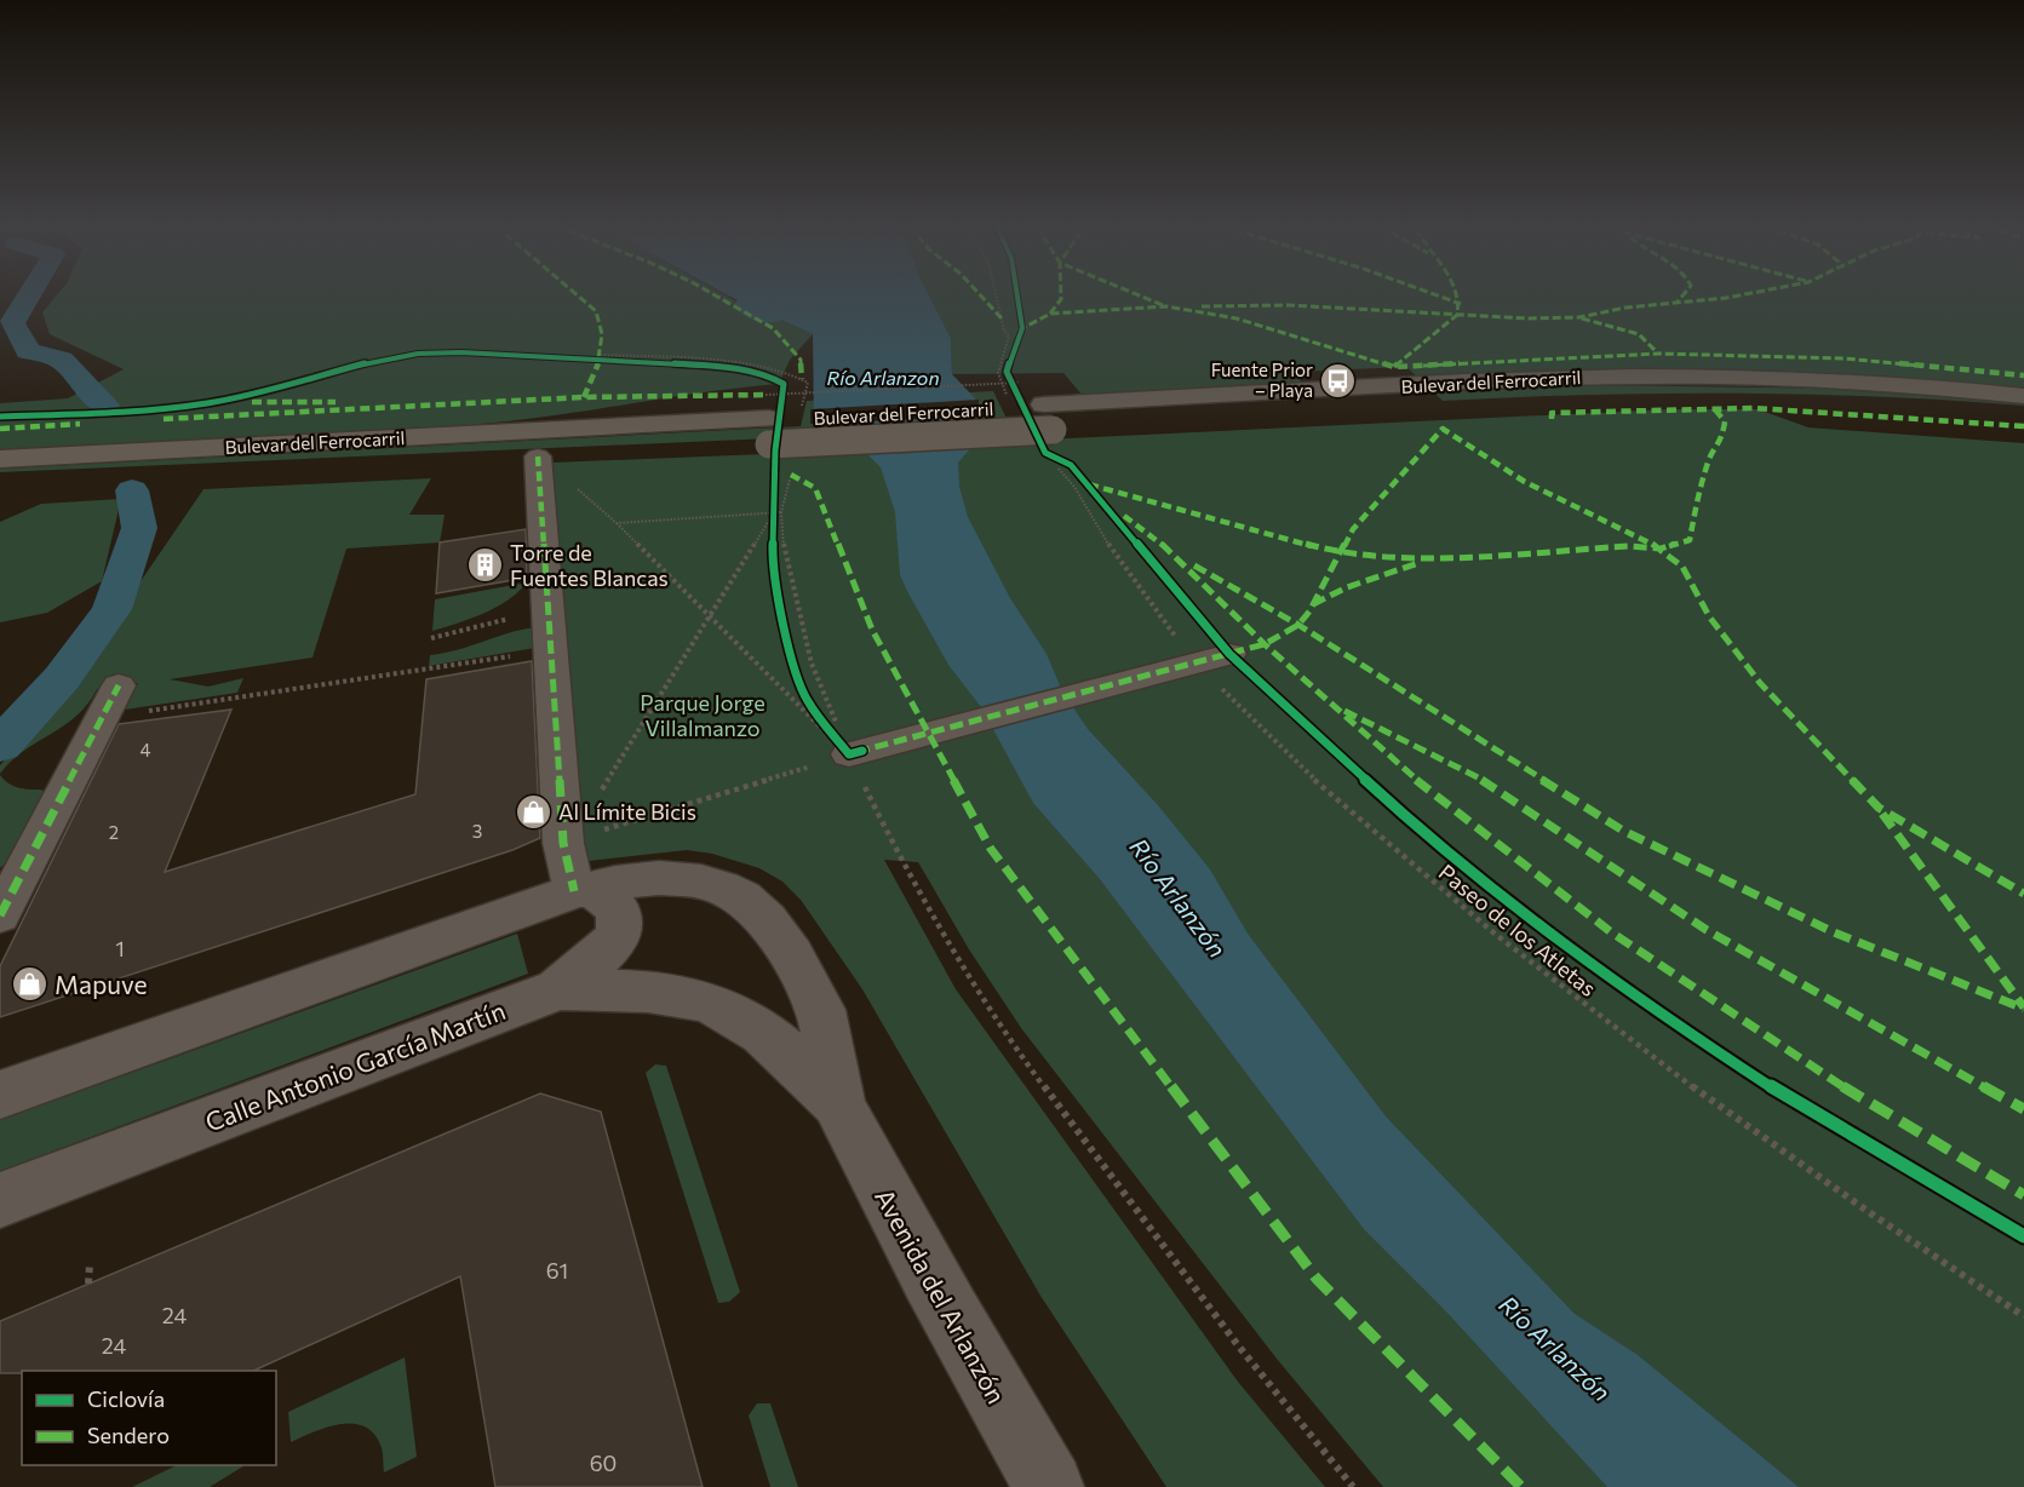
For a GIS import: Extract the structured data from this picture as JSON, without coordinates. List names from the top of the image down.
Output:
{
  "streets": {
    "main road": ["Bulevar del Ferrocarril"],
    "street": ["Calle Antonio García Martín", "Avenida del Arlanzón"],
    "cycle path": ["Paseo de los Atletas"]
  },
  "crossings": [
    ["Calle Antonio García Martín", "Avenida del Arlanzón"]
  ],
  "water": ["Río Arlanzon", "Río Arlanzón"],
  "parks": ["Parque Jorge Villalmanzo"],
  "places": {
    "bus stop": ["Fuente Prior – Playa"],
    "building": ["Torre de Fuentes Blancas"],
    "shop": ["Al Límite Bicis", "Mapuve"]
  },
  "house_numbers": [
    "4",
    "3",
    "2",
    "1",
    "61",
    "24",
    "24",
    "60"
  ],
  "legend": ["Ciclovía", "Sendero"]
}
